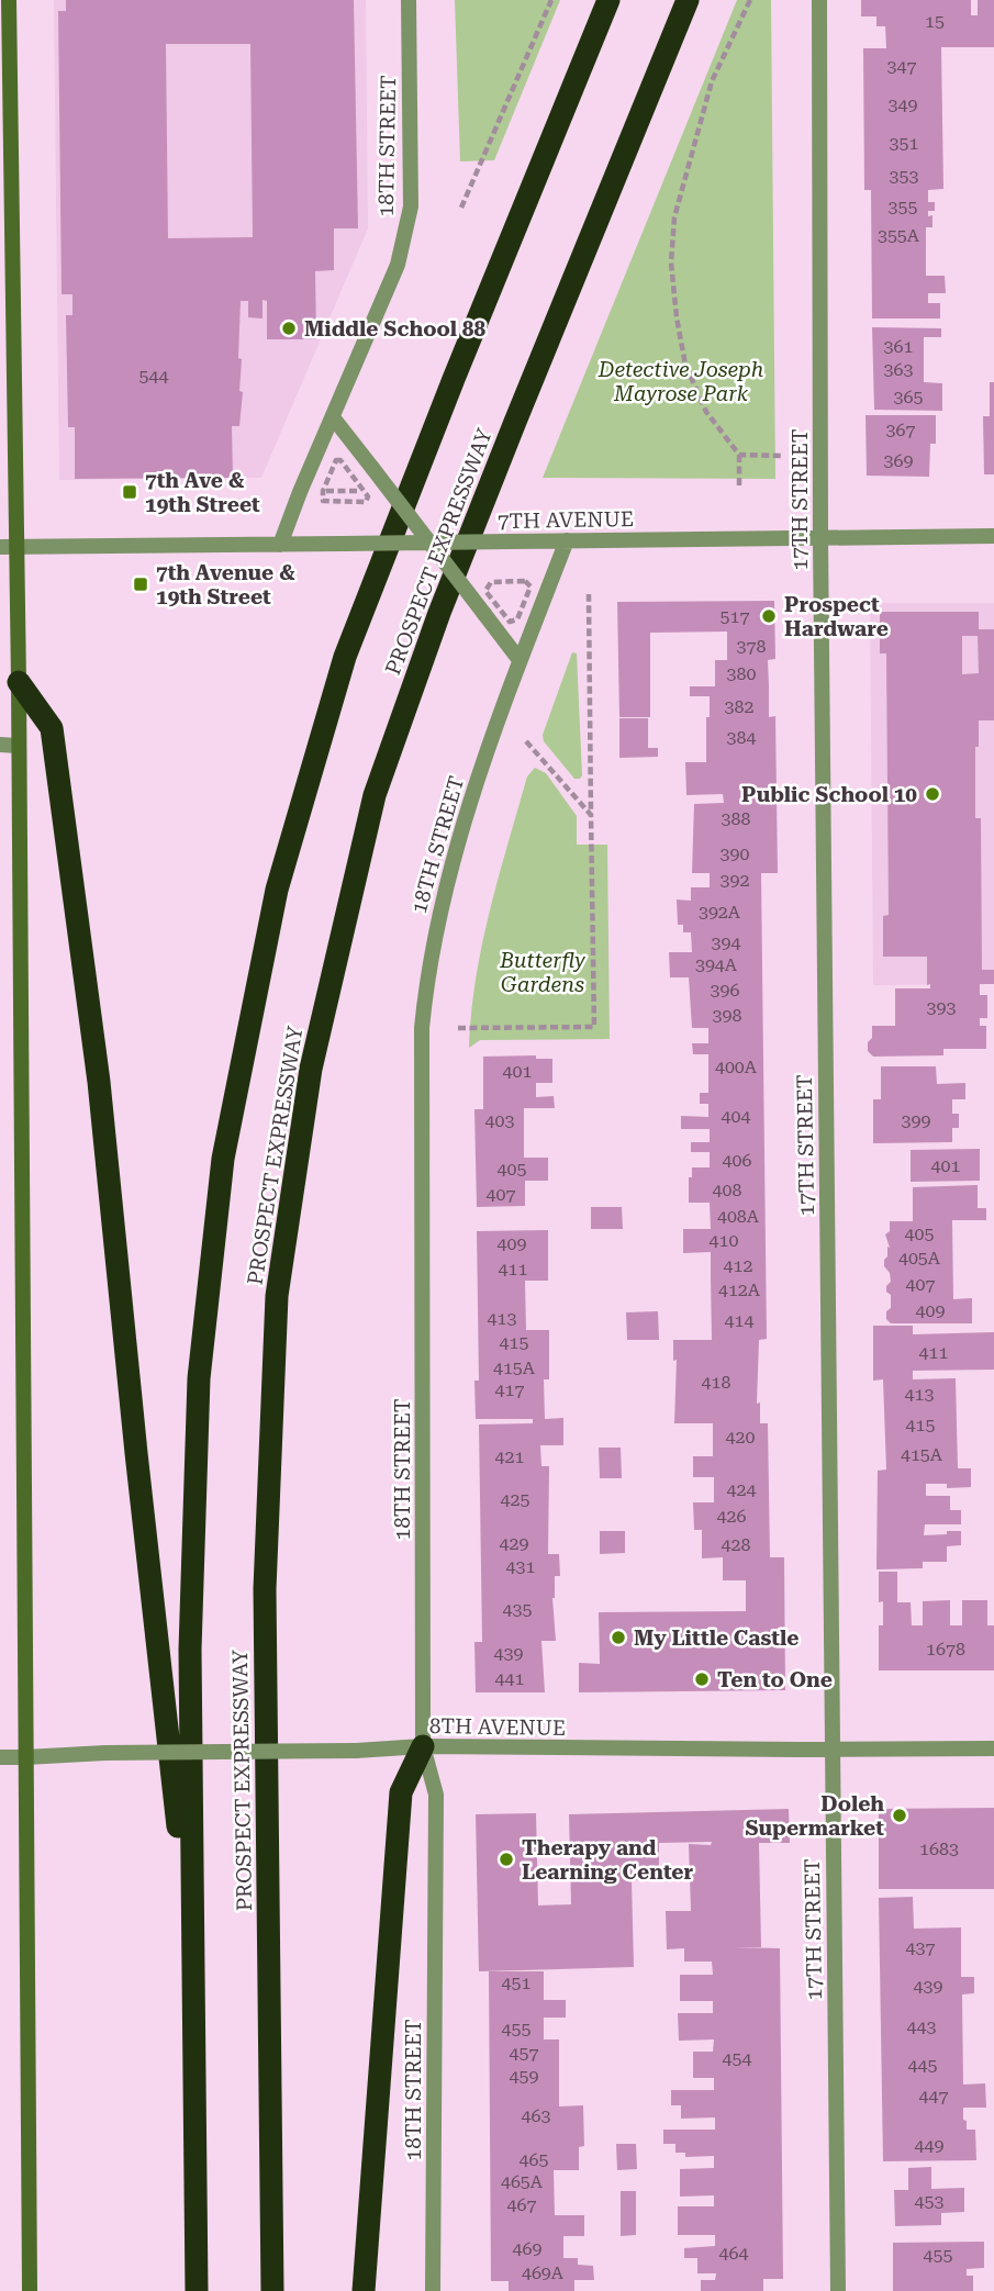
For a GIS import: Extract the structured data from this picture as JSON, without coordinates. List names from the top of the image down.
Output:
{
  "streets": {
    "highway": ["PROSPECT EXPRESSWAY"],
    "street": [
      "18TH STREET",
      "17TH STREET",
      "7TH AVENUE",
      "8TH AVENUE"
    ]
  },
  "crossings": [
    ["18TH STREET", "7TH AVENUE"],
    ["18TH STREET", "8TH AVENUE"],
    ["17TH STREET", "7TH AVENUE"],
    ["17TH STREET", "8TH AVENUE"]
  ],
  "parks": ["Detective Joseph Mayrose Park", "Butterfly Gardens"],
  "places": {
    "other": [
      "Middle School 88",
      "Prospect Hardware",
      "Public School 10",
      "My Little Castle",
      "Ten to One",
      "Doleh Supermarket",
      "Therapy and Learning Center"
    ],
    "transit": ["7th Ave & 19th Street", "7th Avenue & 19th Street"]
  },
  "house_numbers": [
    "15",
    "347",
    "349",
    "351",
    "353",
    "355",
    "355A",
    "361",
    "363",
    "544",
    "365",
    "367",
    "369",
    "517",
    "378",
    "380",
    "382",
    "384",
    "388",
    "390",
    "392",
    "392A",
    "394",
    "394A",
    "396",
    "393",
    "398",
    "400A",
    "401",
    "404",
    "403",
    "399",
    "406",
    "401",
    "405",
    "408",
    "407",
    "408A",
    "405",
    "410",
    "409",
    "405A",
    "412",
    "411",
    "407",
    "412A",
    "409",
    "413",
    "414",
    "415",
    "411",
    "415A",
    "418",
    "417",
    "413",
    "415",
    "420",
    "415A",
    "421",
    "424",
    "425",
    "426",
    "429",
    "428",
    "431",
    "435",
    "1678",
    "439",
    "441",
    "1683",
    "437",
    "451",
    "439",
    "443",
    "455",
    "457",
    "454",
    "445",
    "459",
    "447",
    "463",
    "449",
    "465",
    "465A",
    "453",
    "467",
    "469",
    "464",
    "455",
    "469A"
  ]
}
